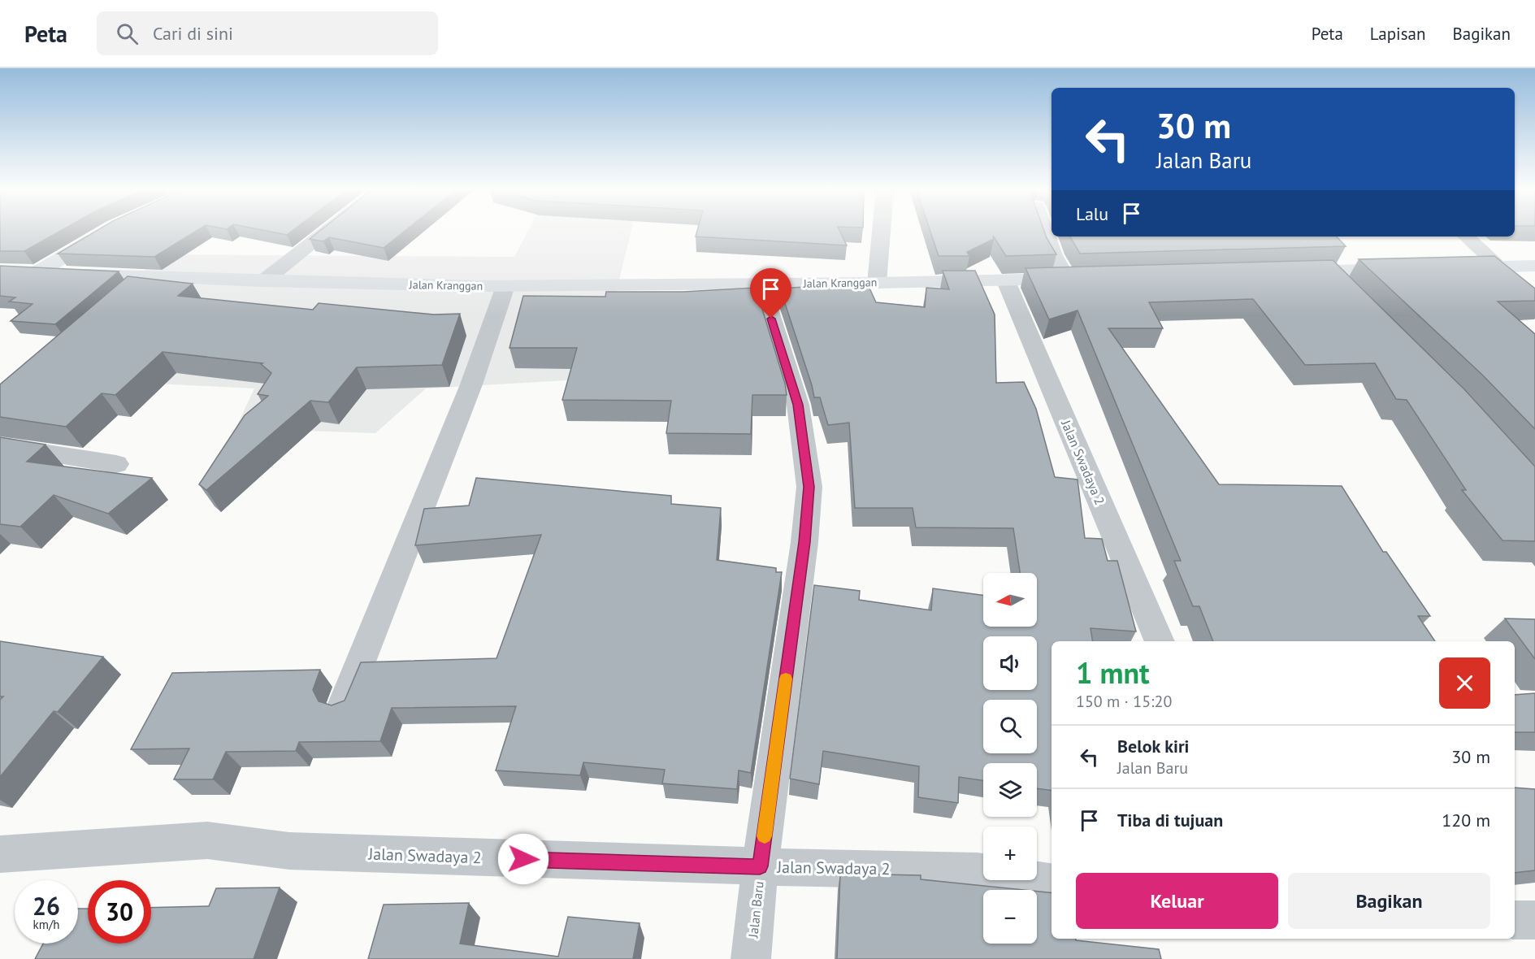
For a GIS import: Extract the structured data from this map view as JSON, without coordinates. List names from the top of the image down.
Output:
{
  "streets": {
    "main road": ["Jalan Kranggan"],
    "street": ["Jalan Swadaya 2", "Jalan Baru"]
  },
  "crossings": [
    ["Jalan Kranggan", "Jalan Swadaya 2"],
    ["Jalan Kranggan", "Jalan Baru"],
    ["Jalan Swadaya 2", "Jalan Baru"]
  ],
  "north": "left",
  "page": {
    "header": "Peta",
    "search": "Cari di sini",
    "nav": ["Peta", "Lapisan", "Bagikan"],
    "turn": ["30 m", "Jalan Baru"],
    "then": "Lalu",
    "map_buttons": ["+", "−"],
    "heading": ["1 mnt", "150 m · 15:20"],
    "list": [
      {
        "name": "Belok kiri",
        "note": "Jalan Baru",
        "value": "30 m"
      },
      {
        "name": "Tiba di tujuan",
        "value": "120 m"
      }
    ],
    "buttons": ["Keluar", "Bagikan"],
    "speed": "26 km/h",
    "limit": "30"
  }
}
